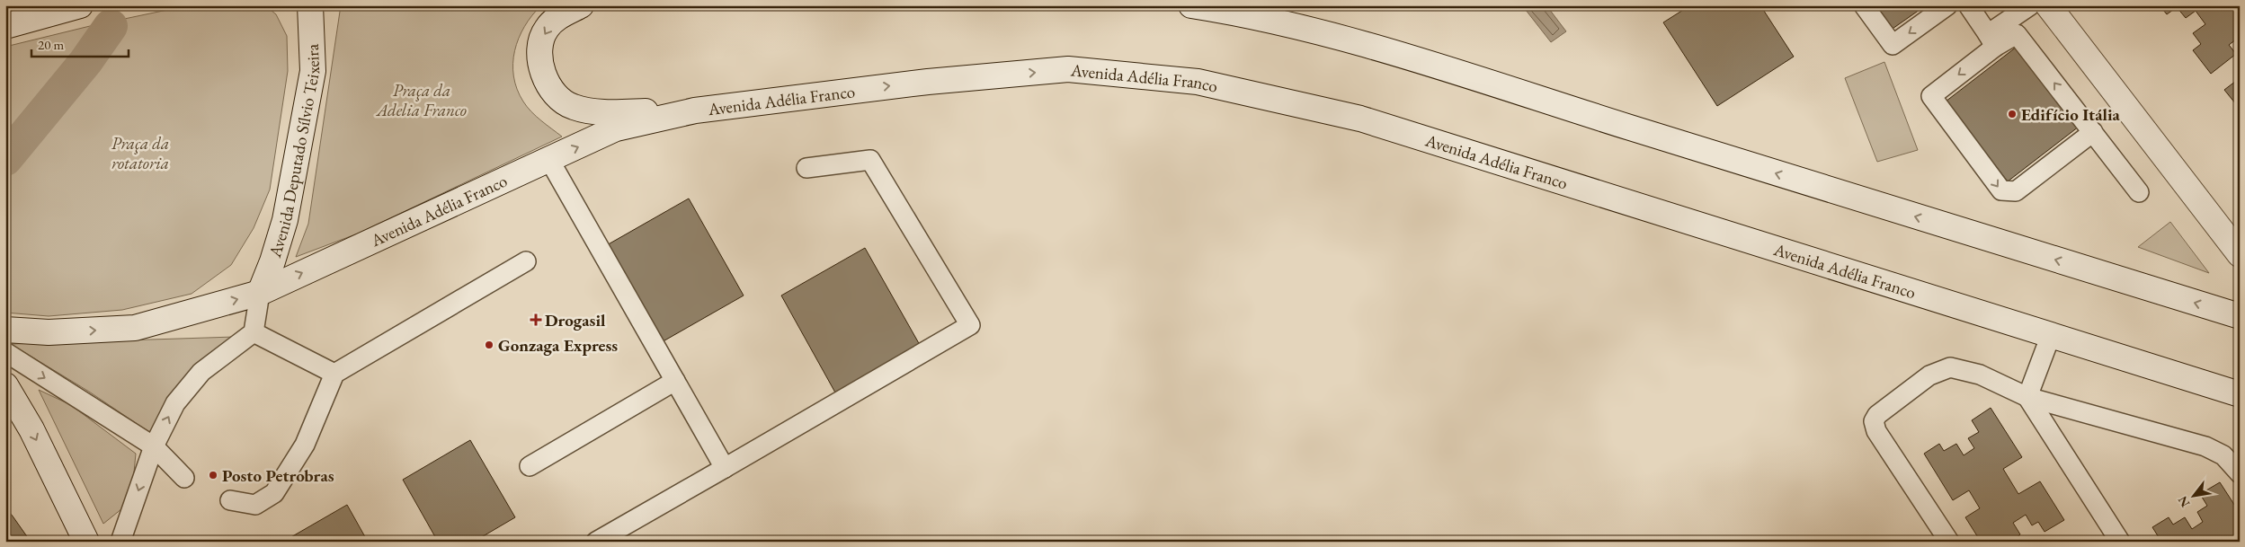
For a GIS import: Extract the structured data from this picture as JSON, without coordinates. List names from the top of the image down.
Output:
{
  "streets": {
    "main road": ["Avenida Adélia Franco", "Avenida Deputado Sílvio Teixeira"]
  },
  "crossings": [
    ["Avenida Adélia Franco", "Avenida Deputado Sílvio Teixeira"]
  ],
  "parks": ["Praça da Adelia Franco", "Praça da rotatoria"],
  "places": {
    "other": ["Edifício Itália", "Gonzaga Express", "Posto Petrobras"],
    "health": ["Drogasil"]
  },
  "scale_bar": "20 m",
  "north": "bottom left"
}
